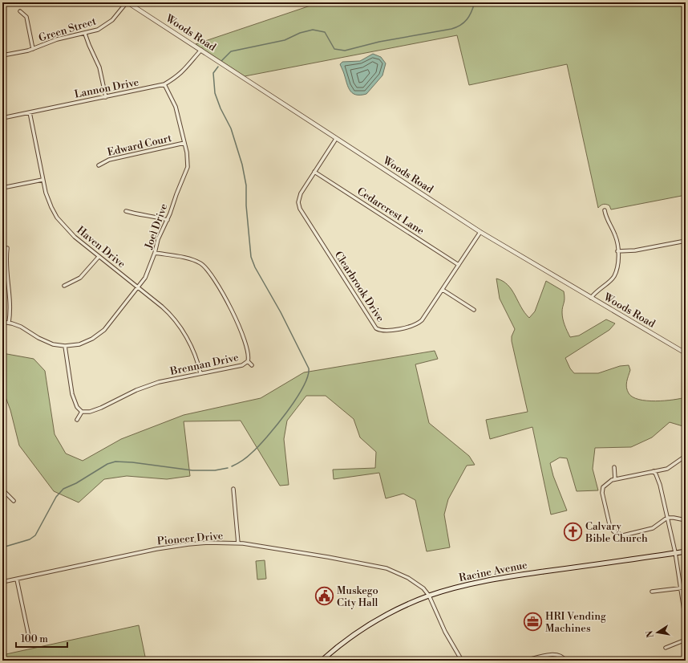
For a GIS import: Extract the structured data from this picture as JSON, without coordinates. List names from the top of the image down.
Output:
{
  "streets": {
    "main road": ["Racine Avenue"],
    "street": [
      "Green Street",
      "Woods Road",
      "Lannon Drive",
      "Edward Court",
      "Cedarcrest Lane",
      "Joel Drive",
      "Haven Drive",
      "Clearbrook Drive",
      "Brennan Drive",
      "Pioneer Drive"
    ]
  },
  "crossings": [
    ["Green Street", "Woods Road"],
    ["Woods Road", "Lannon Drive"],
    ["Woods Road", "Clearbrook Drive"],
    ["Lannon Drive", "Joel Drive"],
    ["Lannon Drive", "Haven Drive"],
    ["Edward Court", "Joel Drive"],
    ["Cedarcrest Lane", "Clearbrook Drive"],
    ["Joel Drive", "Haven Drive"],
    ["Joel Drive", "Brennan Drive"],
    ["Haven Drive", "Brennan Drive"],
    ["Pioneer Drive", "Racine Avenue"]
  ],
  "places": {
    "church": ["Calvary Bible Church"],
    "public building": ["Muskego City Hall"],
    "office": ["HRI Vending Machines"]
  },
  "scale_bar": "100 m",
  "north": "left"
}
